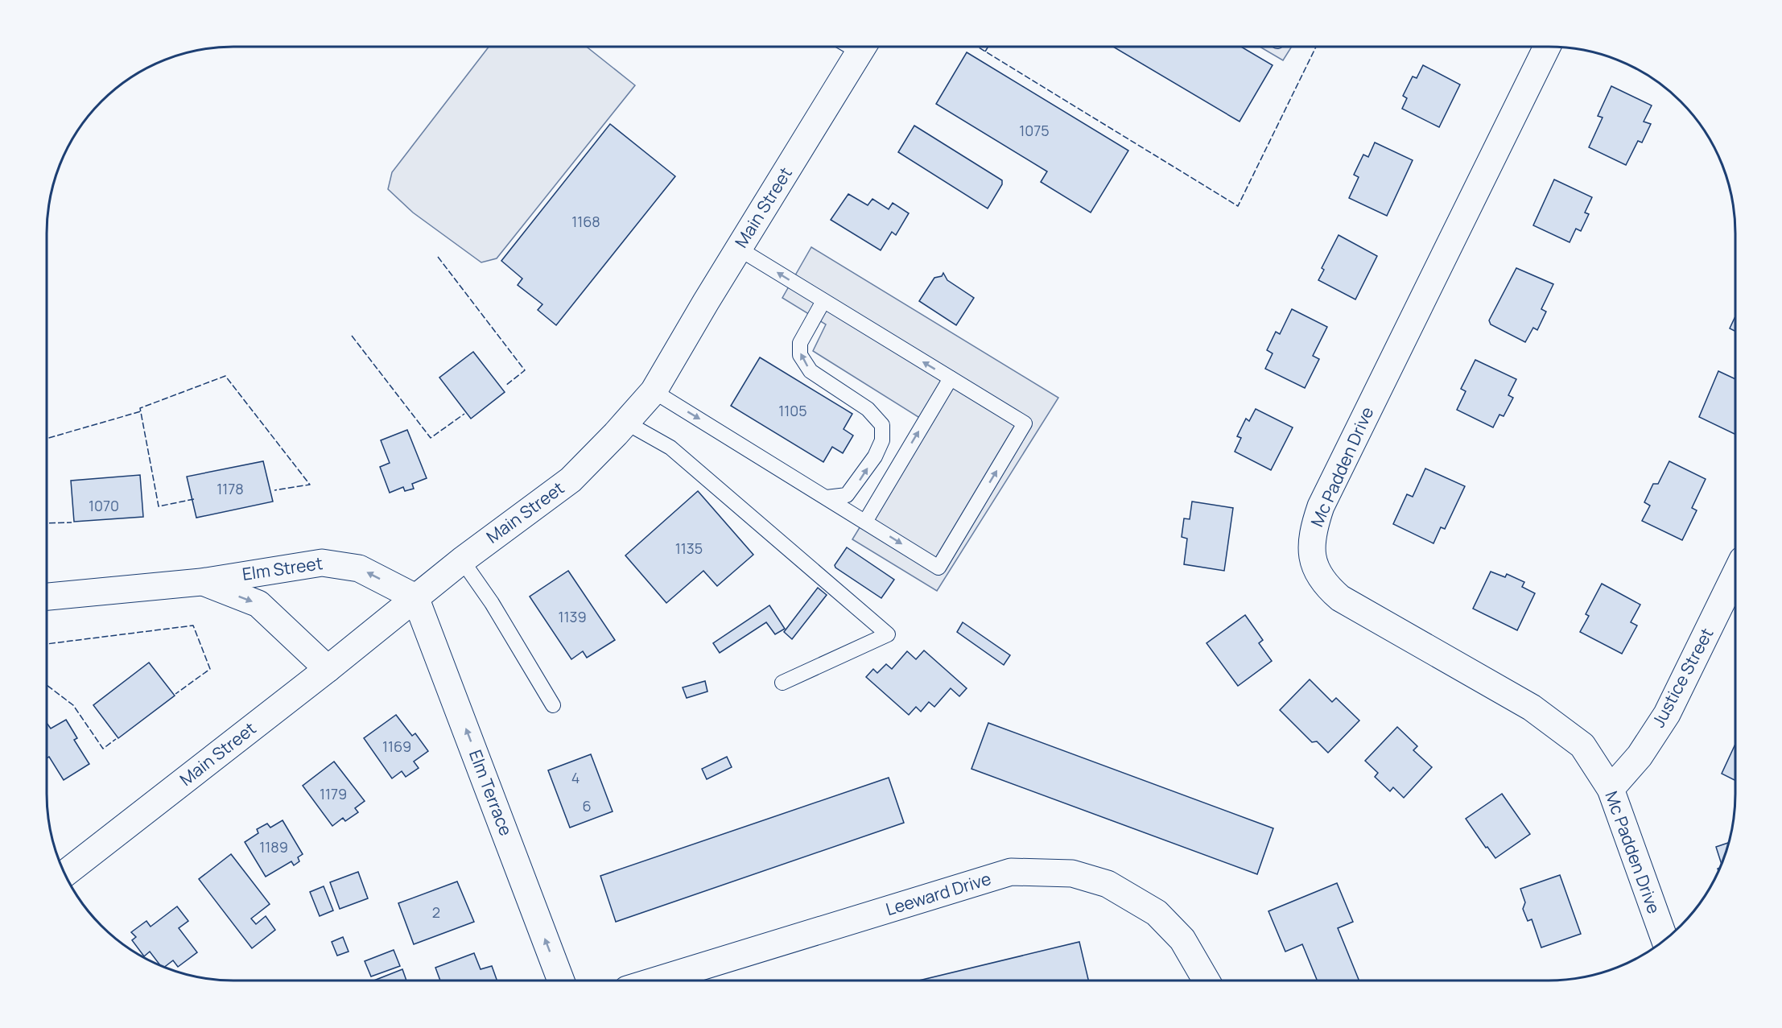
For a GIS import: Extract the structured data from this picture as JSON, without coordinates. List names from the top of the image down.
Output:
{
  "streets": {
    "street": [
      "Main Street",
      "Mc Padden Drive",
      "Elm Street",
      "Justice Street",
      "Elm Terrace",
      "Leeward Drive"
    ]
  },
  "crossings": [
    ["Main Street", "Elm Street"],
    ["Main Street", "Elm Terrace"],
    ["Mc Padden Drive", "Justice Street"],
    ["Elm Street", "Elm Terrace"]
  ],
  "one_way": ["Elm Terrace"],
  "house_numbers": [
    "1075",
    "1168",
    "1105",
    "1178",
    "1070",
    "1135",
    "1139",
    "1169",
    "4",
    "1179",
    "6",
    "1189",
    "2"
  ]
}
